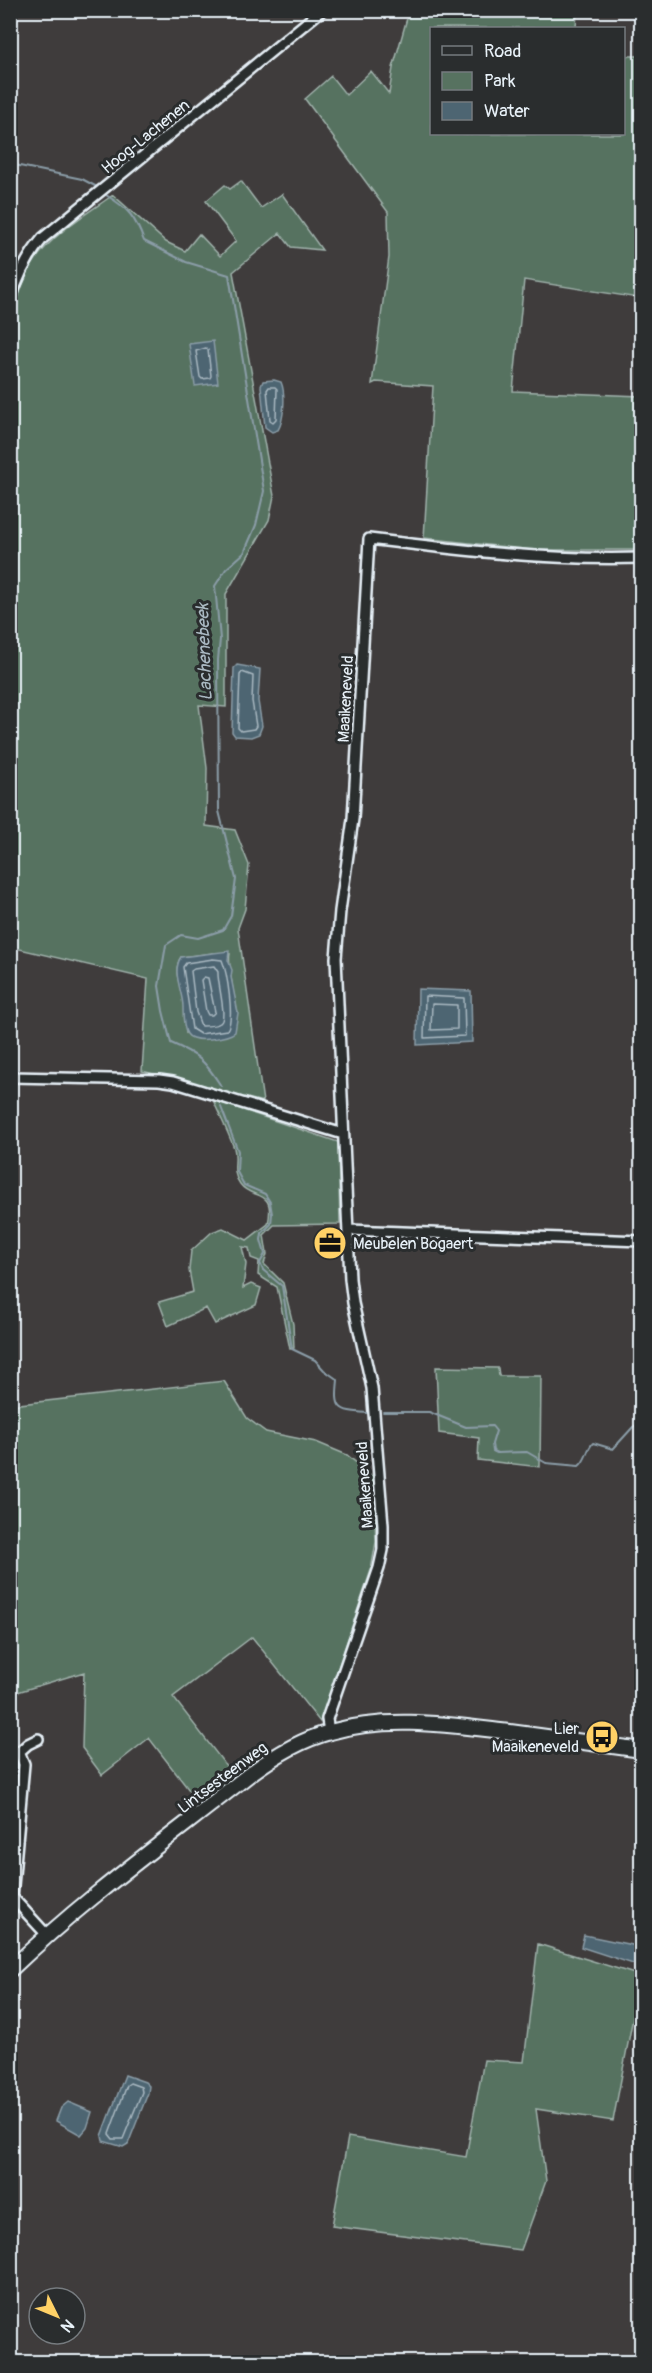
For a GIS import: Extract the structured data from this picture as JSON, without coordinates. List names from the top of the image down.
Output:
{
  "streets": {
    "street": ["Hoog-Lachenen", "Maaikeneveld", "Lintsesteenweg"]
  },
  "crossings": [
    ["Maaikeneveld", "Lintsesteenweg"]
  ],
  "water": ["Lachenebeek"],
  "places": {
    "office": ["Meubelen Bogaert"],
    "bus stop": ["Lier Maaikeneveld"]
  },
  "legend": ["Road", "Park", "Water"],
  "north": "bottom right"
}
